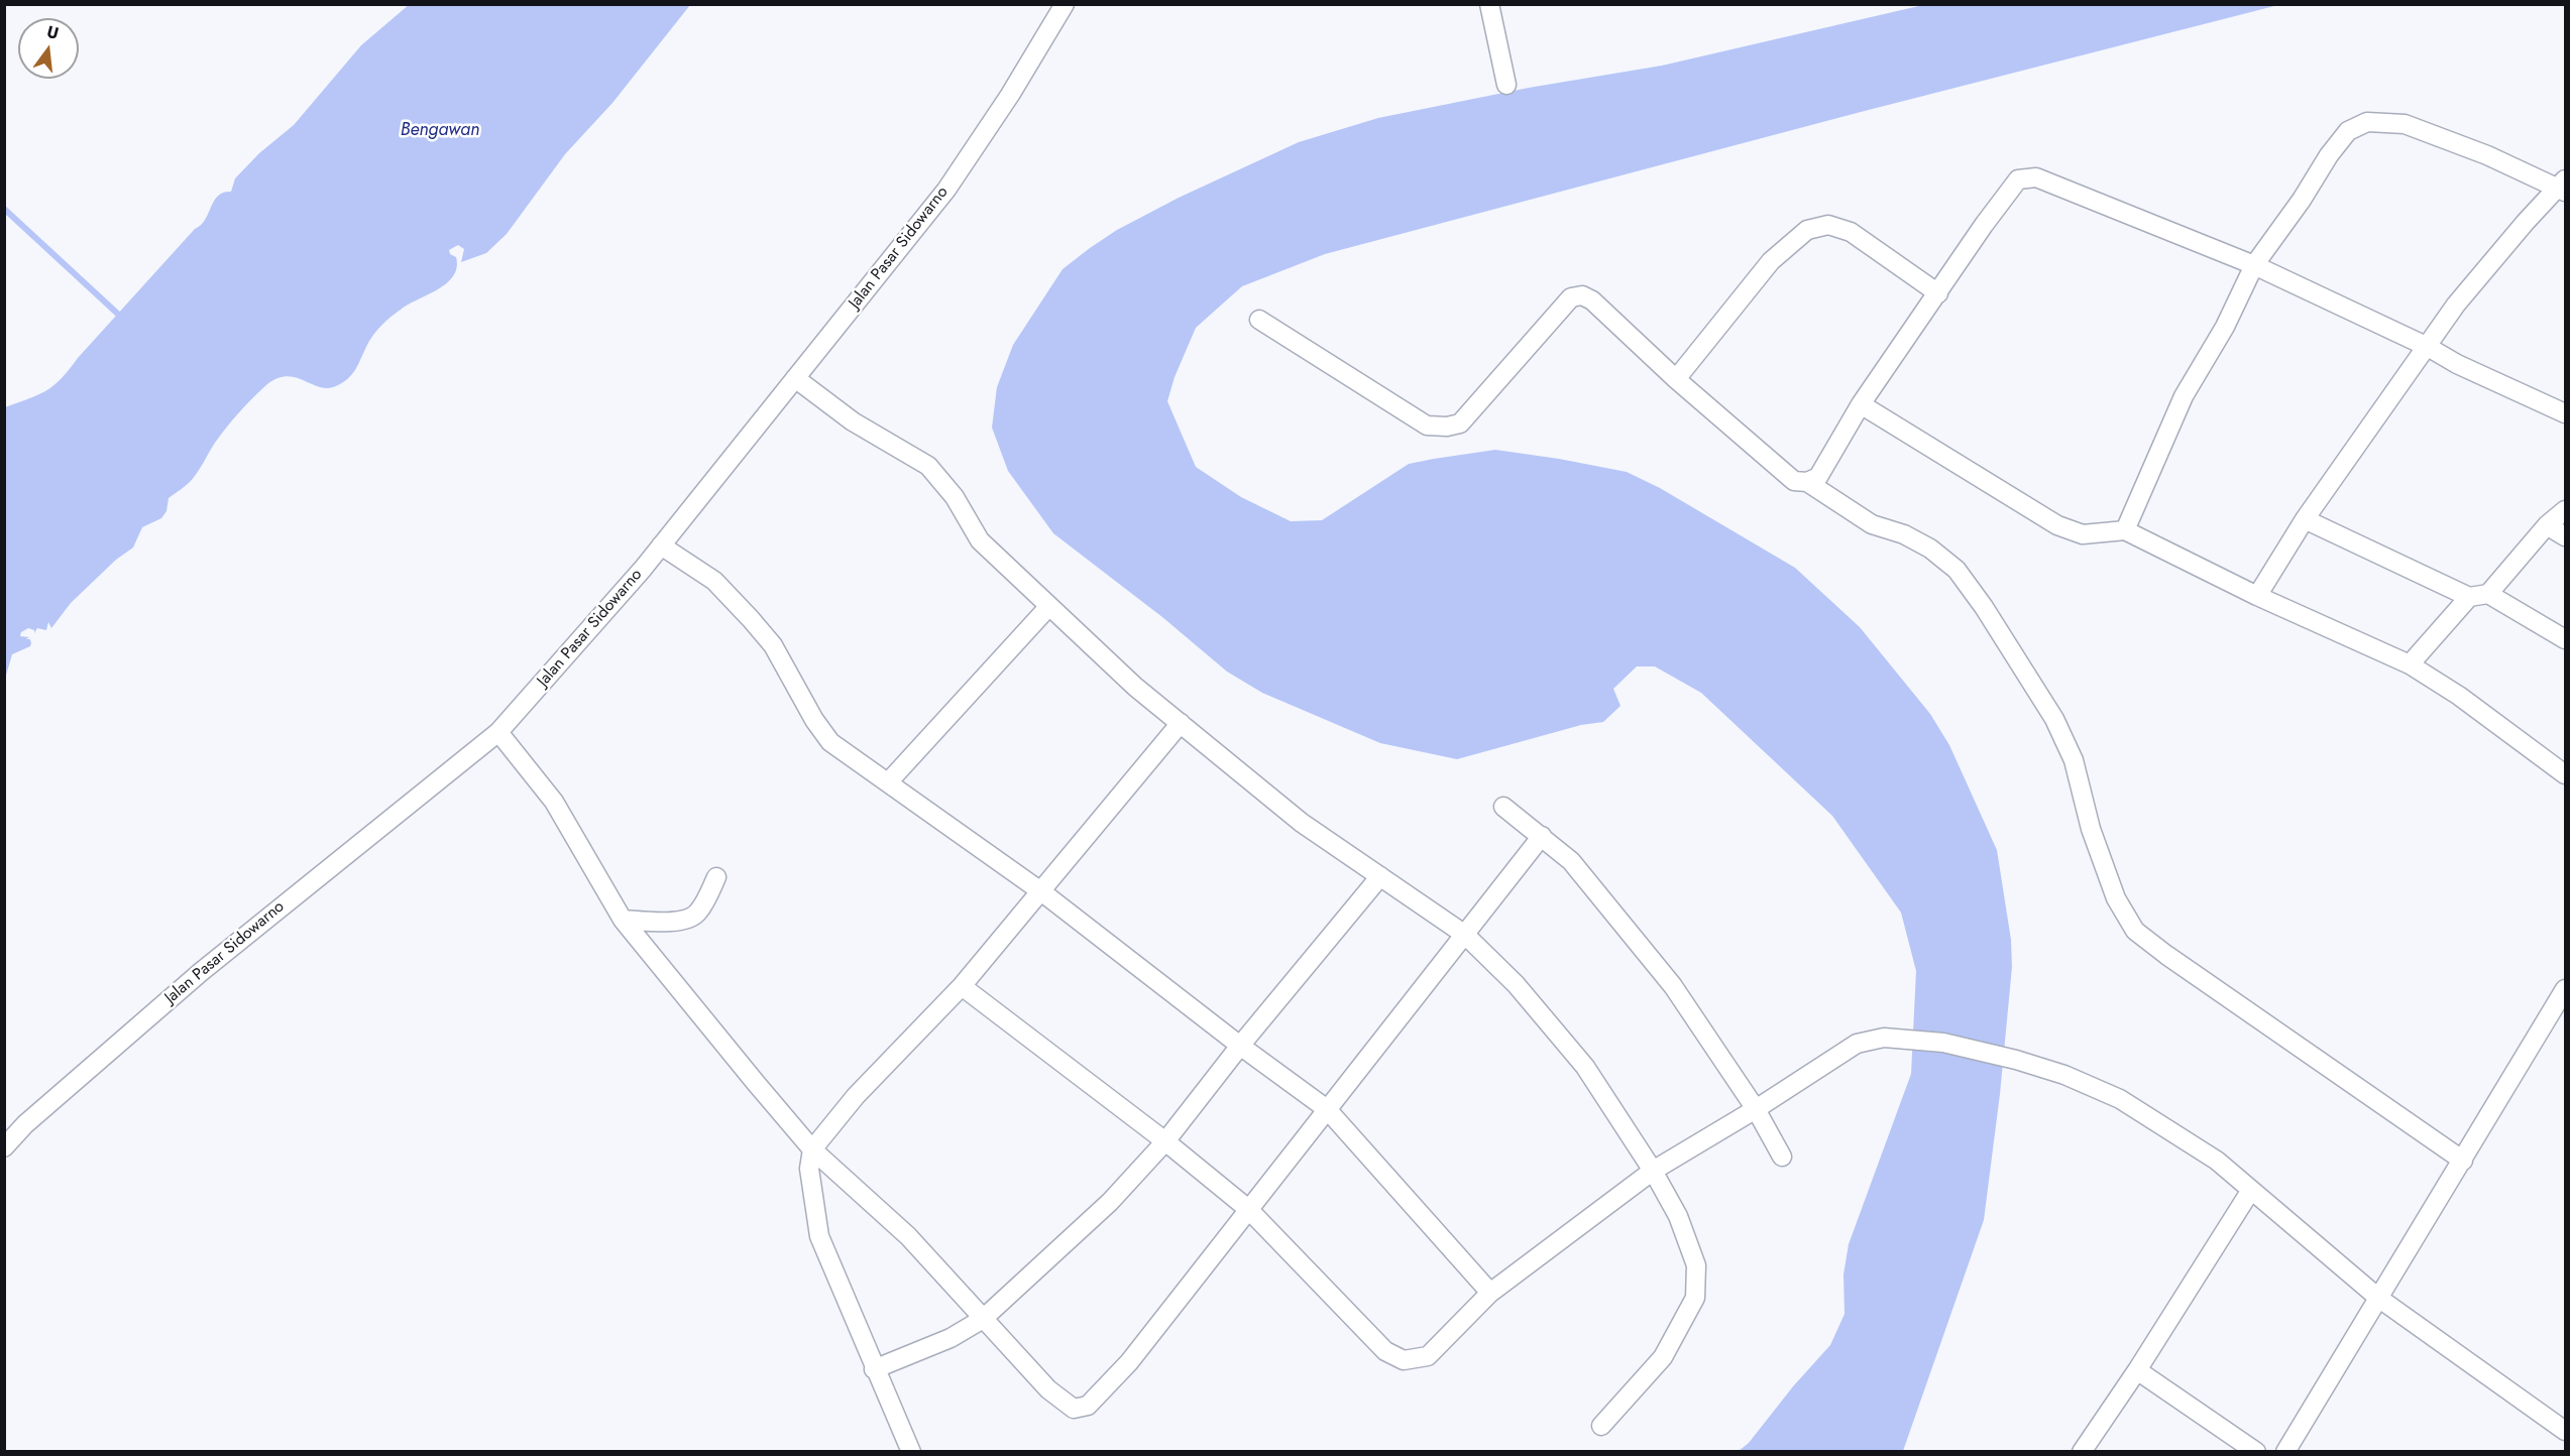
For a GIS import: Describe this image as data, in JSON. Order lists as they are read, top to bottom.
{
  "streets": {
    "street": ["Jalan Pasar Sidowarno"]
  },
  "water": ["Bengawan"],
  "north": "top"
}
